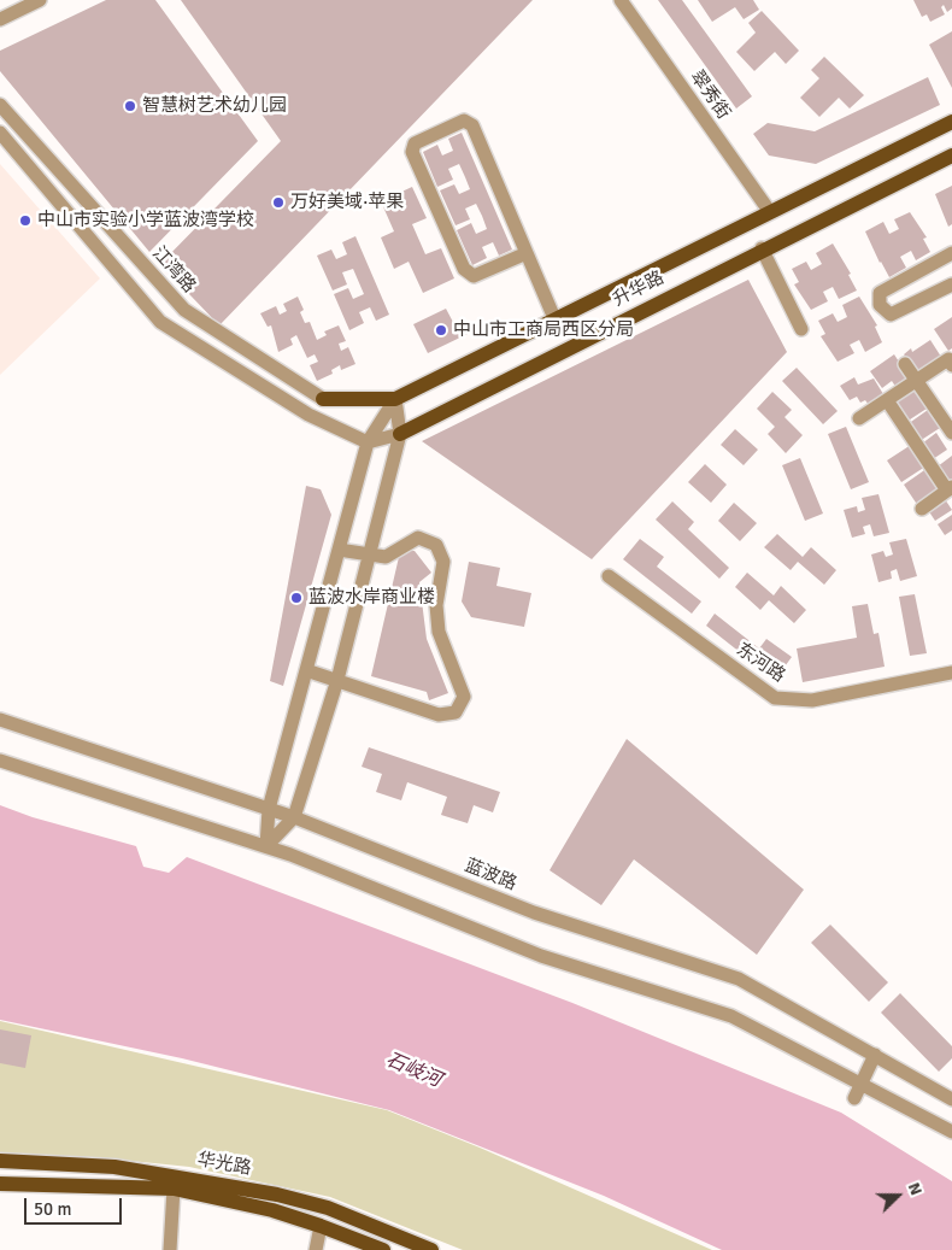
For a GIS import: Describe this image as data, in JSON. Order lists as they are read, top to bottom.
{
  "streets": {
    "main road": ["升华路", "华光路"],
    "street": [
      "翠秀街",
      "江湾路",
      "东河路",
      "蓝波路"
    ]
  },
  "crossings": [
    ["翠秀街", "升华路"],
    ["江湾路", "升华路"]
  ],
  "water": ["石岐河"],
  "places": [
    "智慧树艺术幼儿园",
    "万好美域·苹果",
    "中山市实验小学蓝波湾学校",
    "中山市工商局西区分局",
    "蓝波水岸商业楼"
  ],
  "scale_bar": "50 m",
  "north": "right"
}
